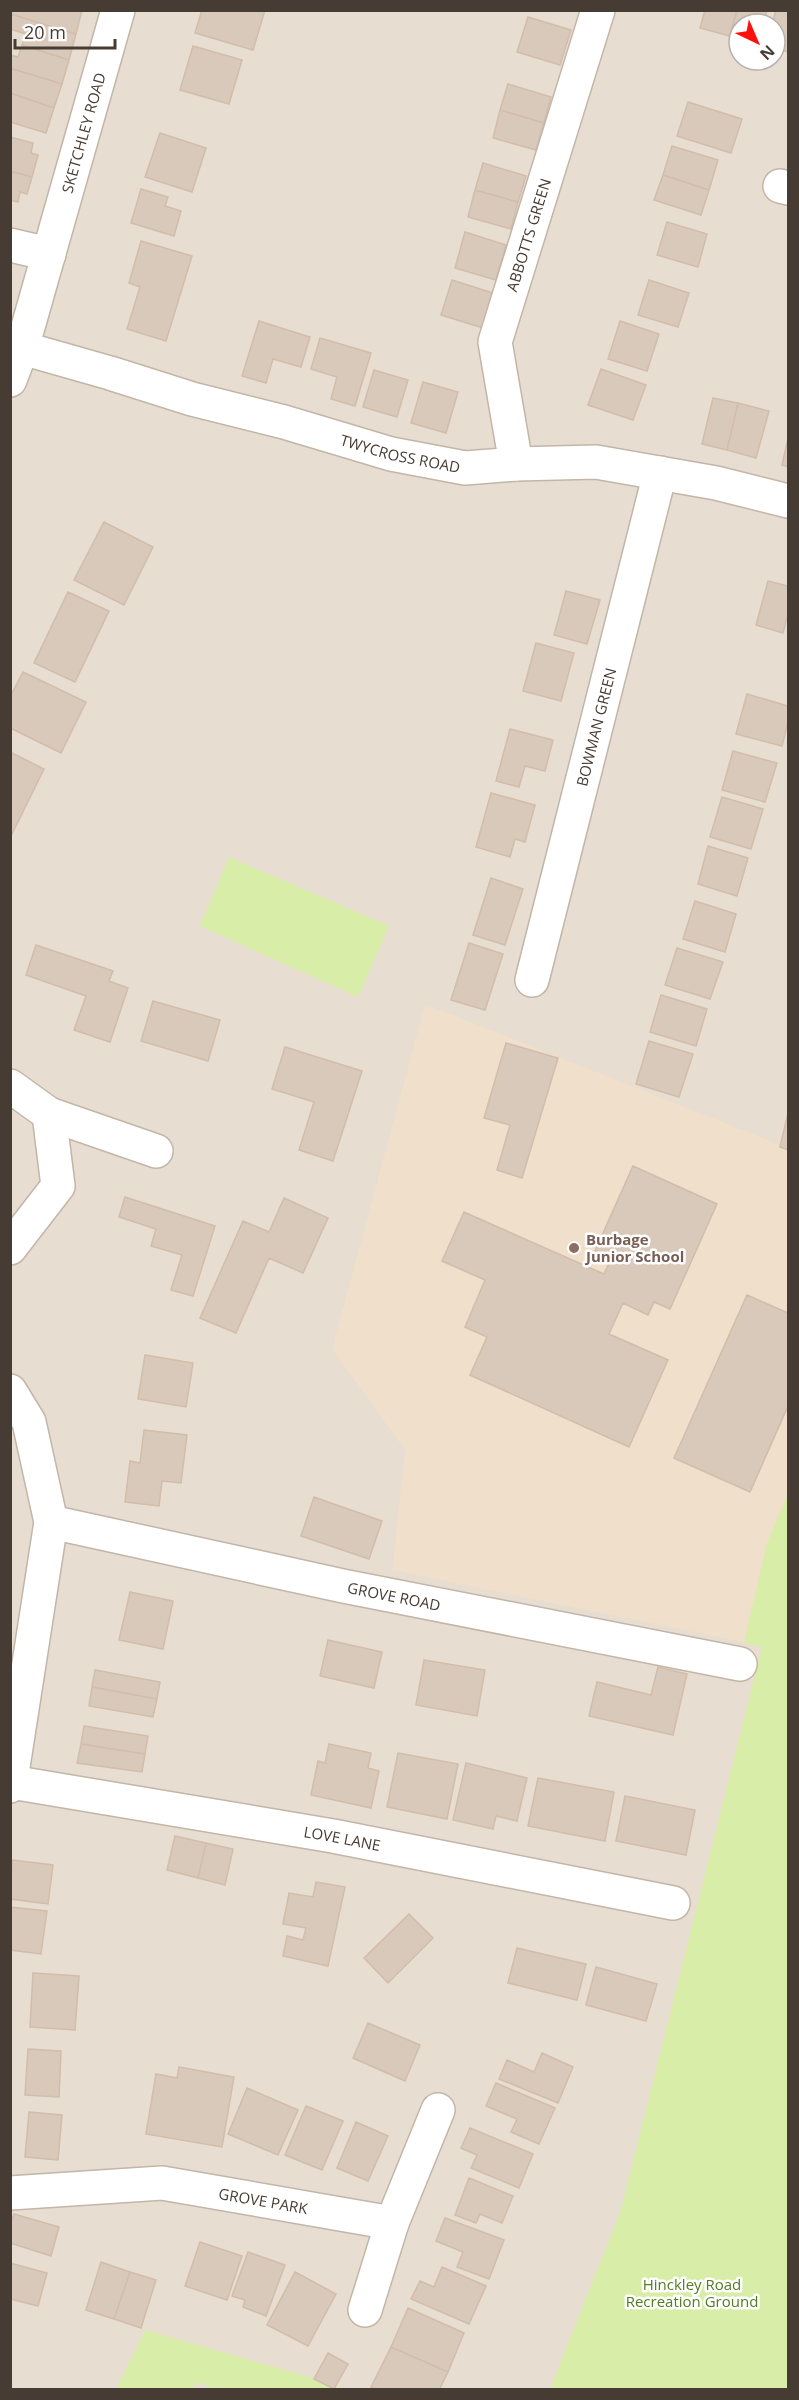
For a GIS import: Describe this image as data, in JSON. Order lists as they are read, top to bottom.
{
  "streets": {
    "street": [
      "SKETCHLEY ROAD",
      "ABBOTTS GREEN",
      "TWYCROSS ROAD",
      "BOWMAN GREEN",
      "GROVE ROAD",
      "LOVE LANE",
      "GROVE PARK"
    ]
  },
  "crossings": [
    ["ABBOTTS GREEN", "TWYCROSS ROAD"],
    ["TWYCROSS ROAD", "BOWMAN GREEN"]
  ],
  "parks": ["Hinckley Road Recreation Ground"],
  "places": ["Burbage Junior School"],
  "scale_bar": "20 m",
  "north": "bottom right"
}
